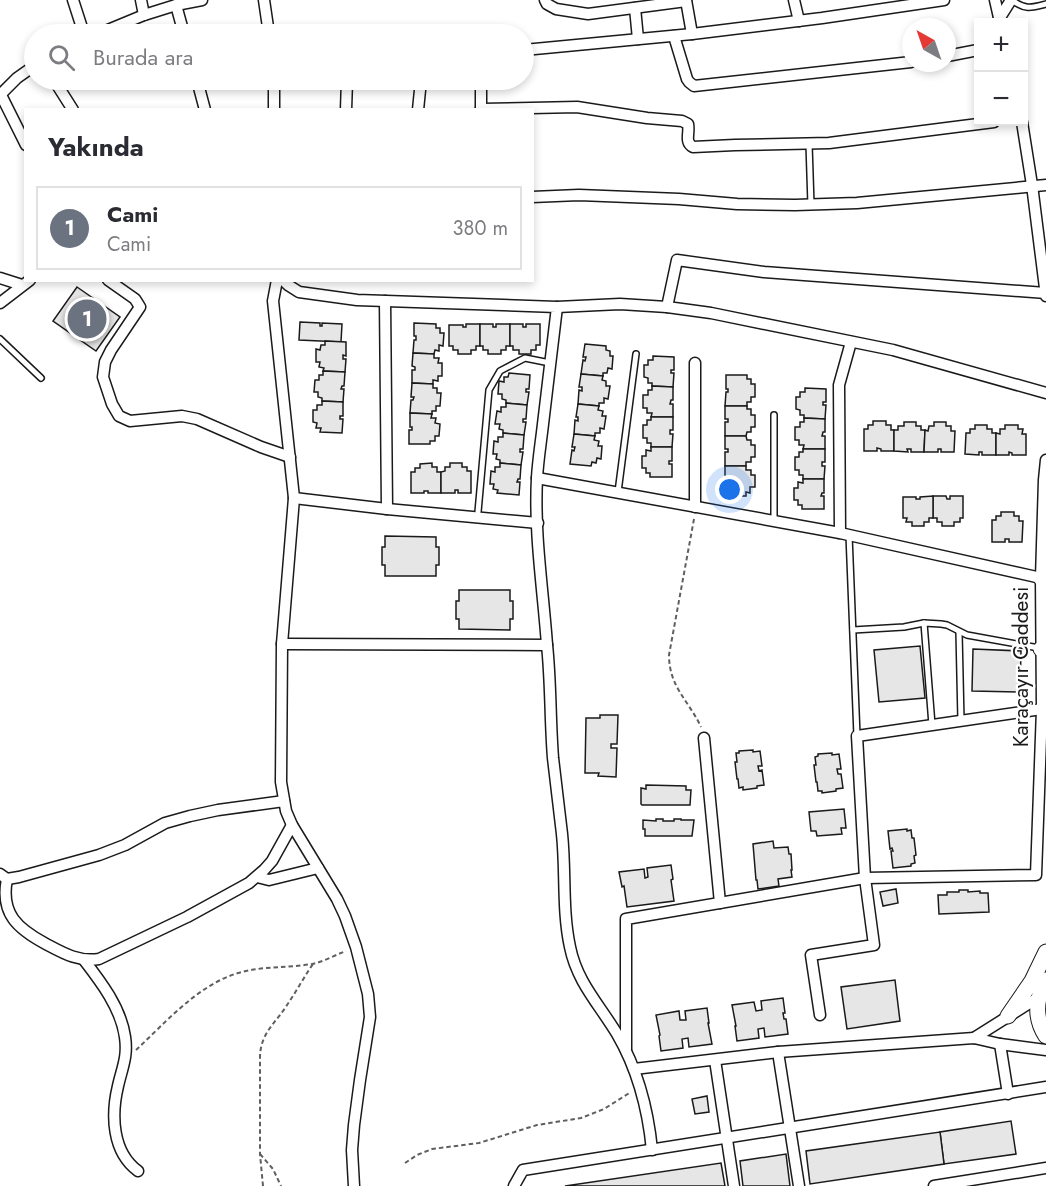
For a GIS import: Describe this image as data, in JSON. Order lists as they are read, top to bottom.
{
  "streets": {
    "street": ["Karaçayır Caddesi"]
  },
  "north": "top left",
  "page": {
    "map_buttons": ["+", "−"],
    "search": "Burada ara",
    "heading": "Yakında",
    "list": [
      {
        "mark": "1",
        "name": "Cami",
        "note": "Cami",
        "value": "380 m"
      }
    ],
    "pins": "1"
  }
}
